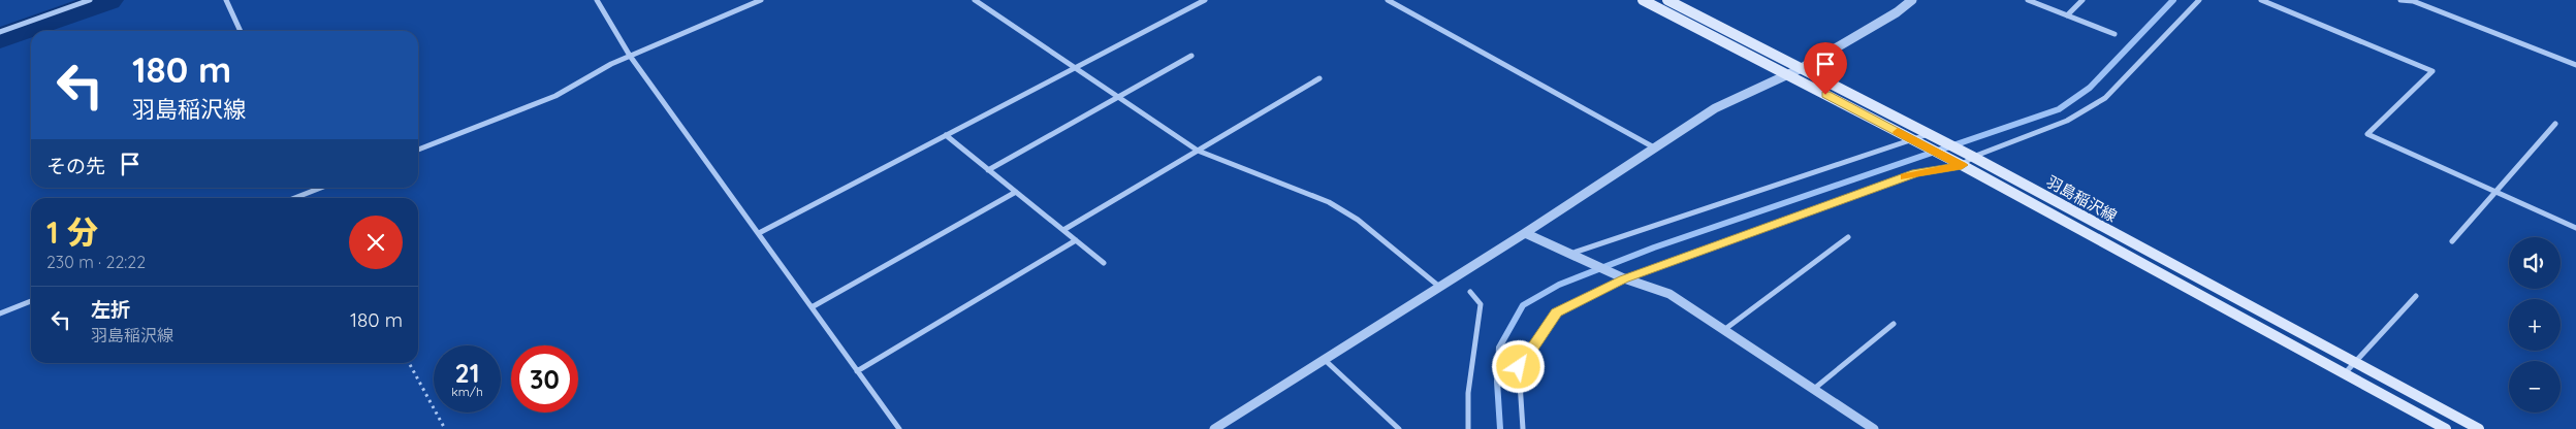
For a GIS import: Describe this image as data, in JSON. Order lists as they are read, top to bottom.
{
  "streets": {
    "main road": ["羽島稲沢線"]
  },
  "page": {
    "turn": ["180 m", "羽島稲沢線"],
    "then": "その先",
    "heading": ["1 分", "230 m · 22:22"],
    "map_buttons": ["+", "−"],
    "list": [
      {
        "name": "左折",
        "note": "羽島稲沢線",
        "value": "180 m"
      }
    ],
    "speed": "21 km/h",
    "limit": "30"
  }
}
